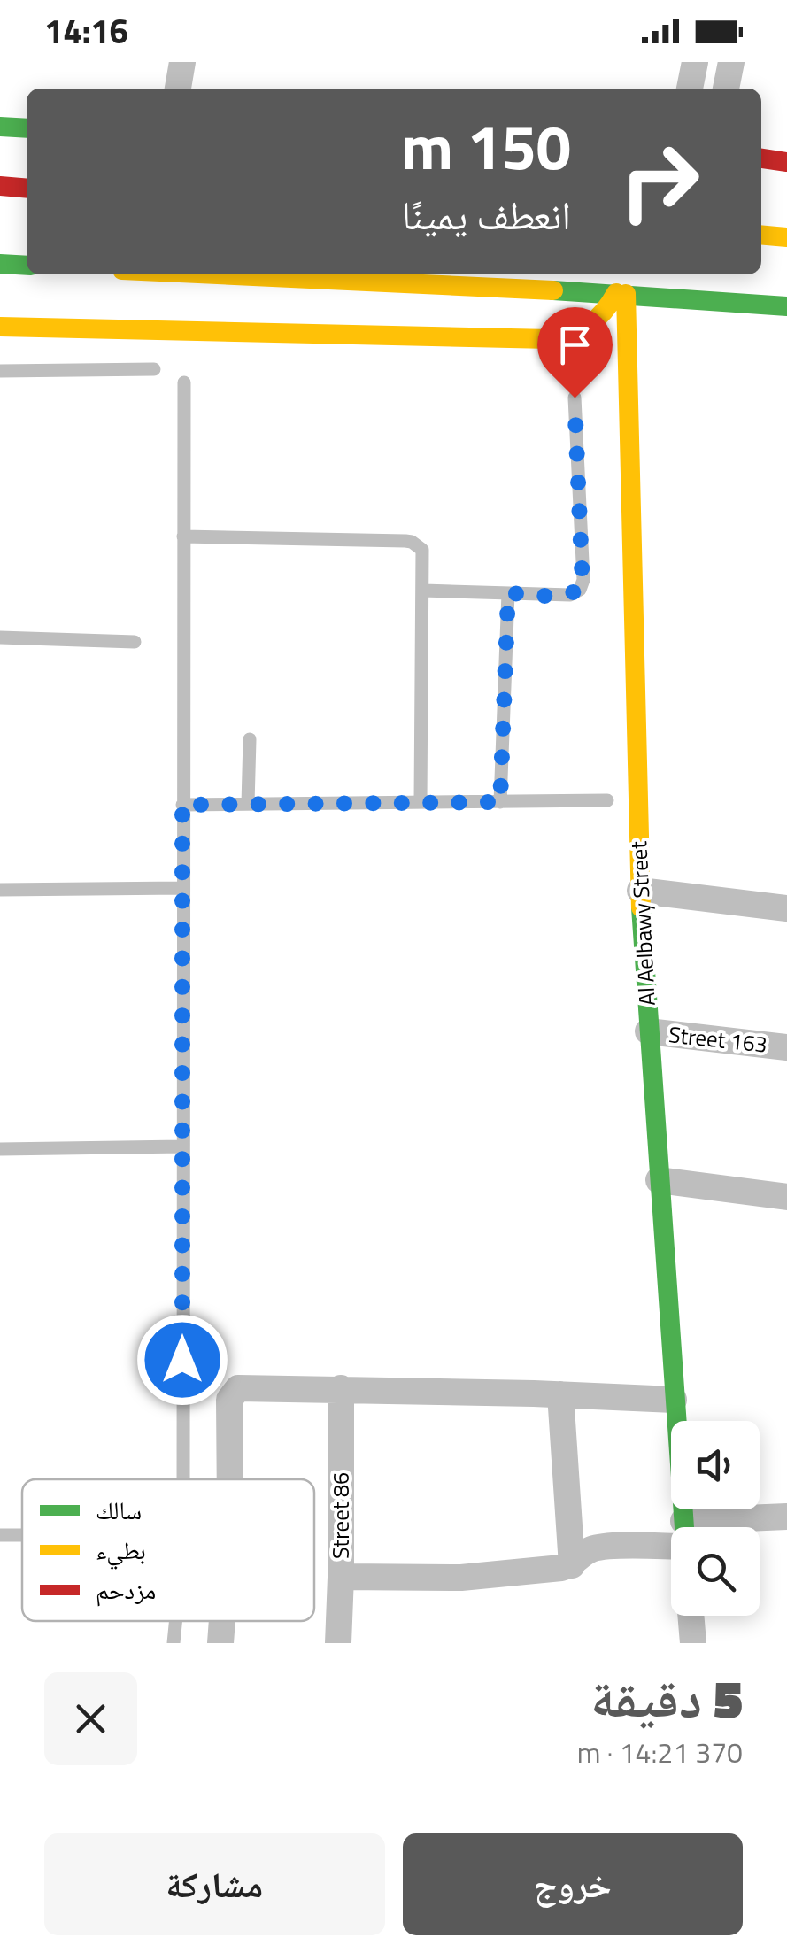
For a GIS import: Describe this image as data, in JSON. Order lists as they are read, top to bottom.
{
  "streets": {
    "main road": ["Al Aelbawy Street"],
    "street": ["Street 163", "Street 86"]
  },
  "crossings": [
    ["Al Aelbawy Street", "Street 163"]
  ],
  "legend": ["سالك", "بطيء", "مزدحم"],
  "page": {
    "status": "14:16",
    "turn": ["150 m", "انعطف يمينًا"],
    "heading": ["5 دقيقة", "370 m · 14:21"],
    "buttons": ["خروج", "مشاركة"]
  }
}
